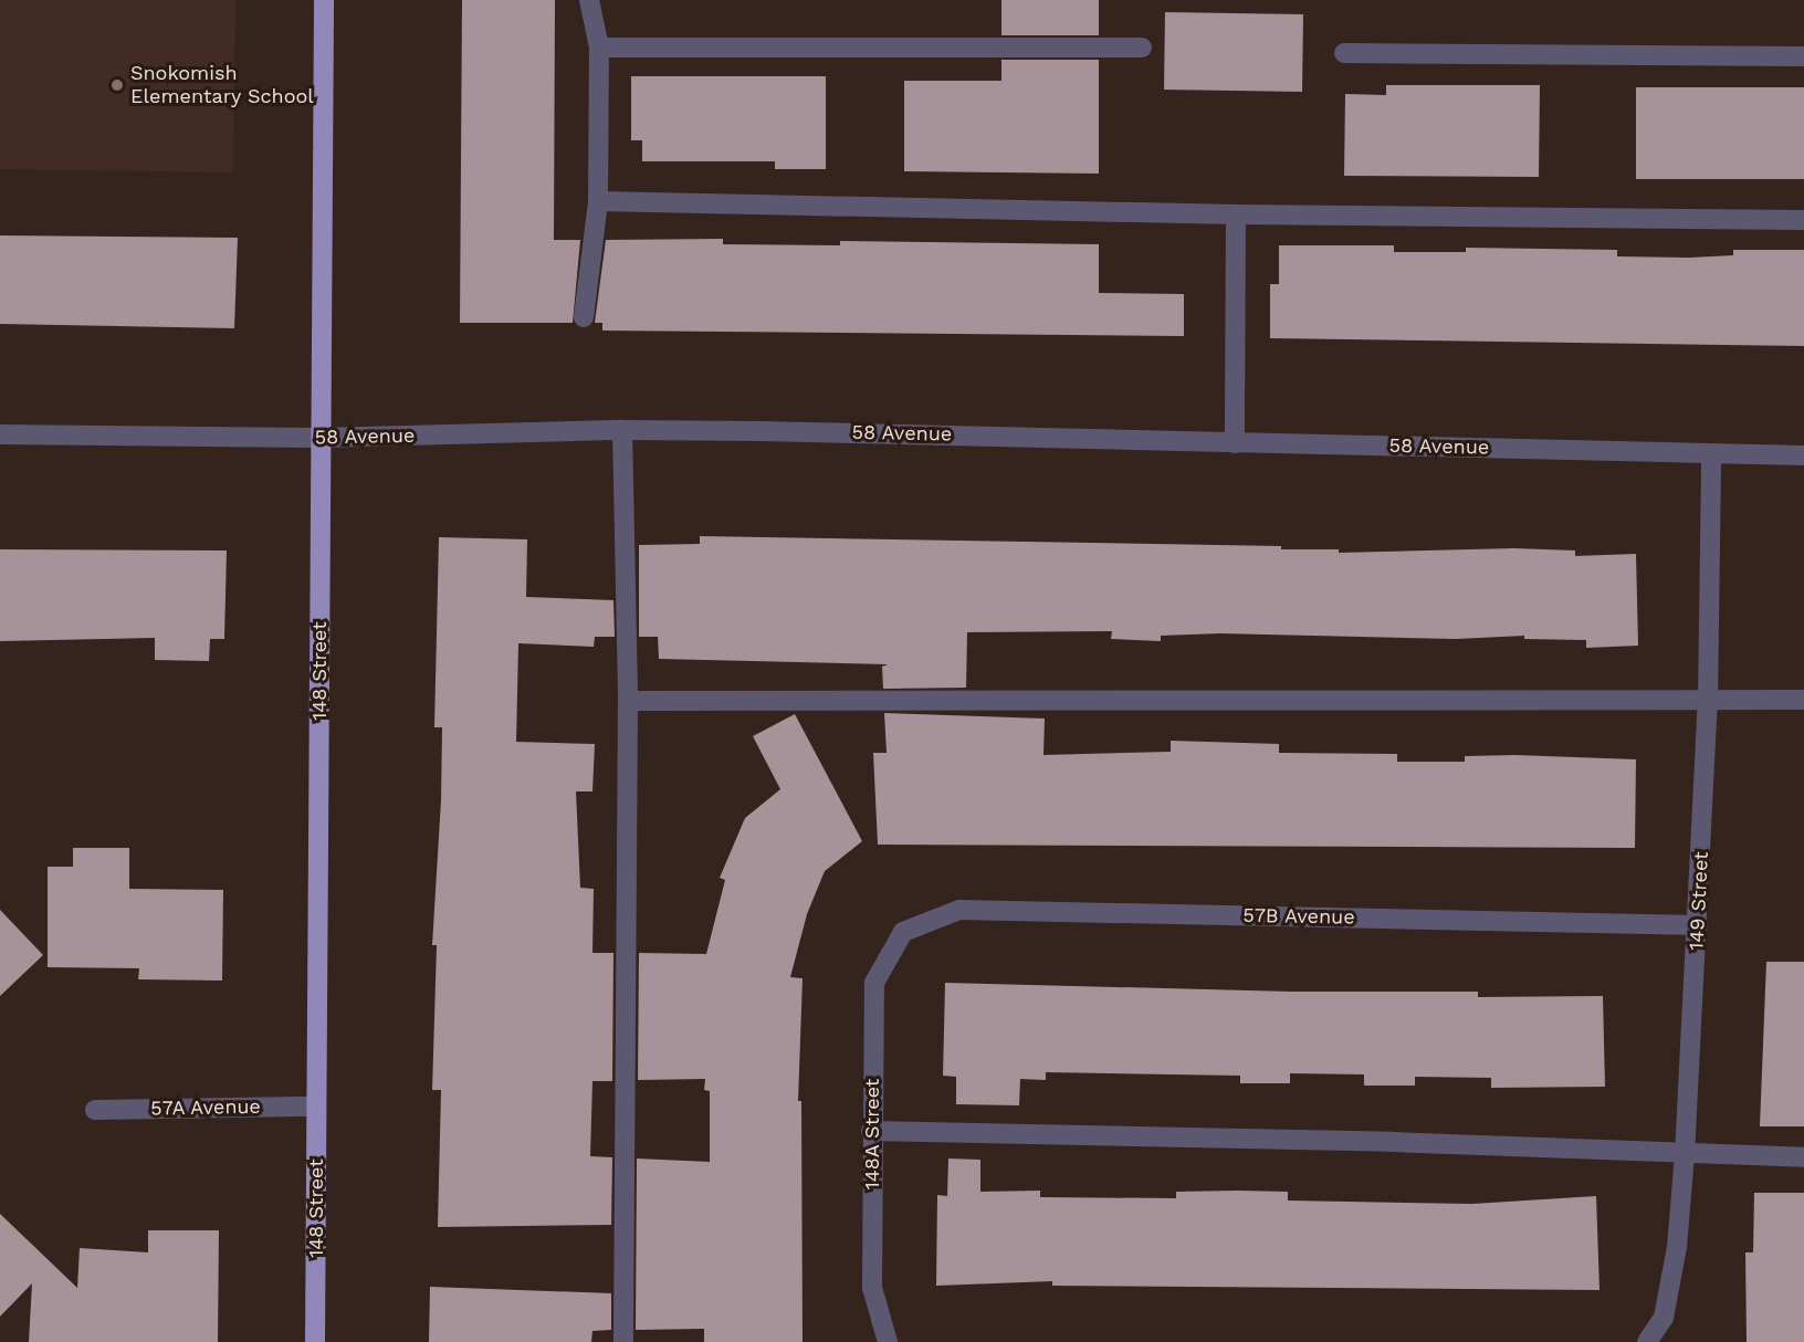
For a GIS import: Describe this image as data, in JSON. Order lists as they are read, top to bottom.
{
  "streets": {
    "main road": ["148 Street"],
    "street": [
      "58 Avenue",
      "149 Street",
      "57B Avenue",
      "57A Avenue",
      "148A Street"
    ]
  },
  "crossings": [
    ["58 Avenue", "148 Street"],
    ["58 Avenue", "149 Street"],
    ["148 Street", "57A Avenue"],
    ["149 Street", "57B Avenue"],
    ["57B Avenue", "148A Street"]
  ],
  "places": ["Snokomish Elementary School"]
}
